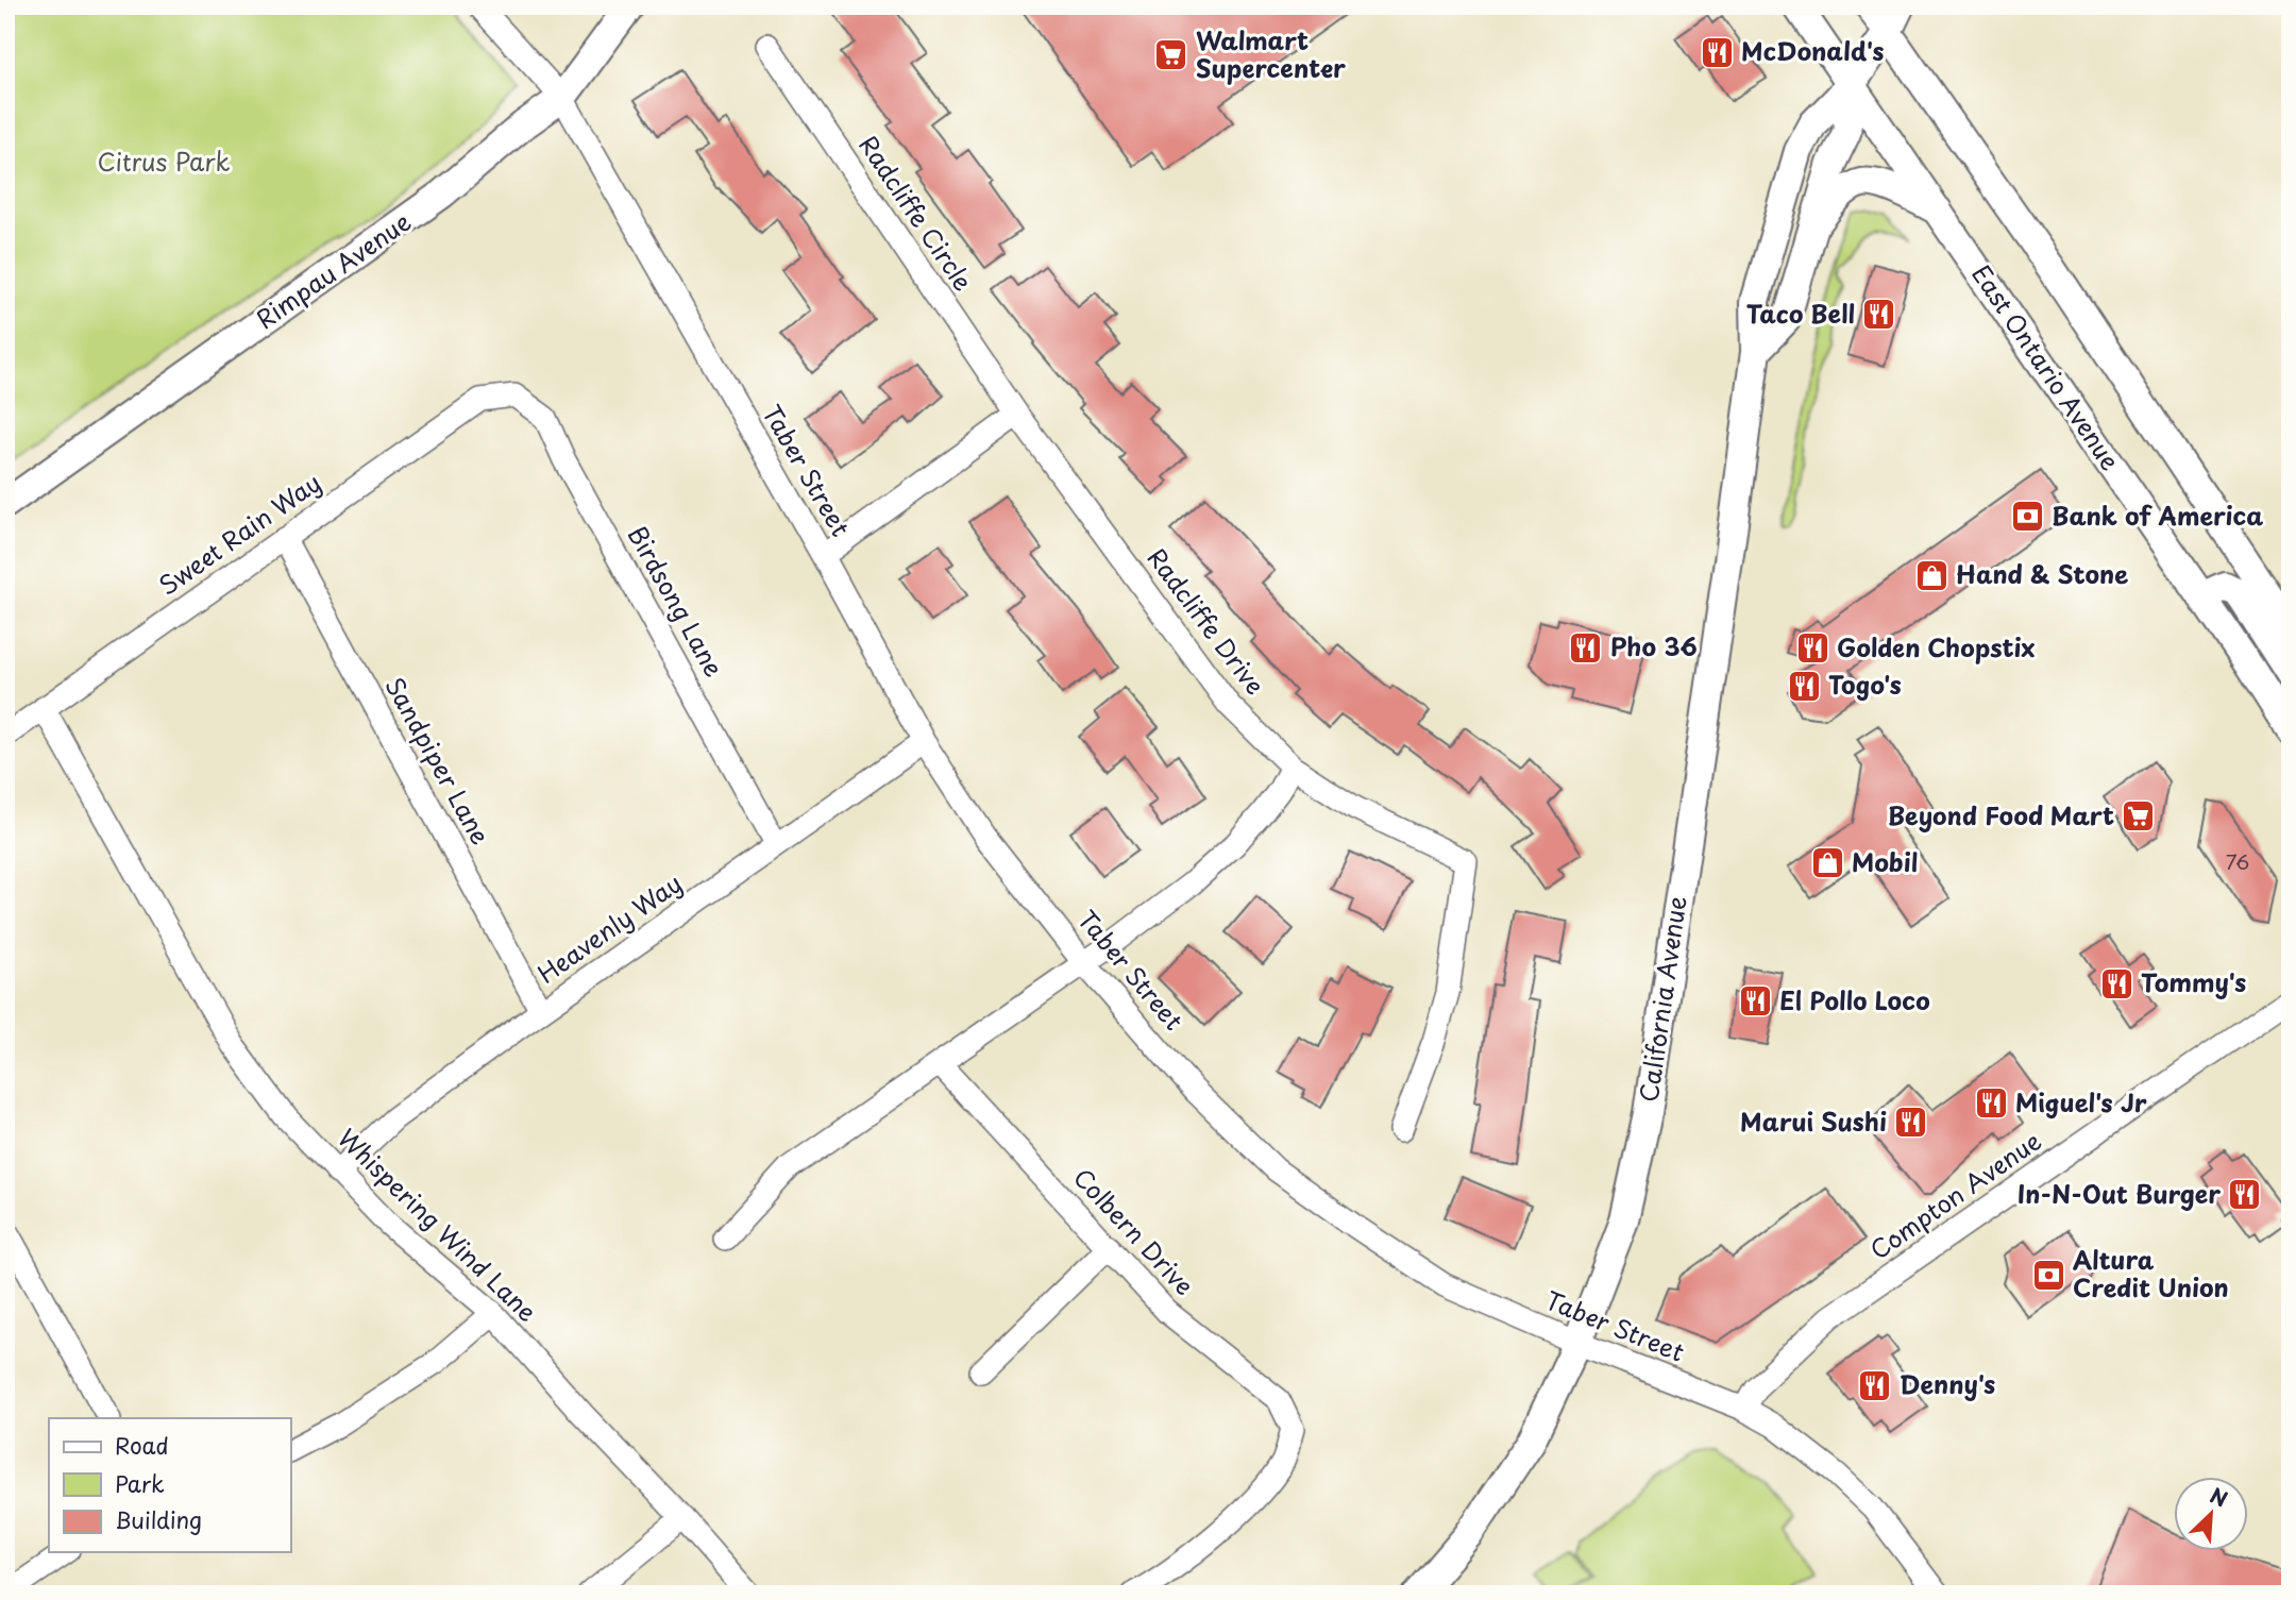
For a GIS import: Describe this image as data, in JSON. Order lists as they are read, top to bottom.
{
  "streets": {
    "main road": ["Rimpau Avenue", "East Ontario Avenue", "California Avenue"],
    "street": [
      "Radcliffe Circle",
      "Taber Street",
      "Sweet Rain Way",
      "Birdsong Lane",
      "Radcliffe Drive",
      "Sandpiper Lane",
      "Heavenly Way",
      "Compton Avenue",
      "Whispering Wind Lane",
      "Colbern Drive"
    ]
  },
  "crossings": [
    ["Radcliffe Circle", "Radcliffe Drive"],
    ["Rimpau Avenue", "Taber Street"],
    ["East Ontario Avenue", "California Avenue"],
    ["Taber Street", "Heavenly Way"],
    ["Taber Street", "California Avenue"],
    ["Taber Street", "Compton Avenue"],
    ["Sweet Rain Way", "Birdsong Lane"],
    ["Sweet Rain Way", "Sandpiper Lane"],
    ["Sweet Rain Way", "Whispering Wind Lane"],
    ["Birdsong Lane", "Heavenly Way"],
    ["Sandpiper Lane", "Heavenly Way"],
    ["Heavenly Way", "Whispering Wind Lane"]
  ],
  "parks": ["Citrus Park"],
  "places": {
    "restaurant": [
      "McDonald's",
      "Taco Bell",
      "Pho 36",
      "Golden Chopstix",
      "Togo's",
      "Tommy's",
      "El Pollo Loco",
      "Miguel's Jr",
      "Marui Sushi",
      "In-N-Out Burger",
      "Denny's"
    ],
    "supermarket": ["Walmart Supercenter", "Beyond Food Mart"],
    "bank": ["Bank of America", "Altura Credit Union"],
    "shop": ["Hand & Stone", "Mobil"]
  },
  "house_numbers": ["76"],
  "legend": ["Road", "Park", "Building"],
  "north": "top right"
}
